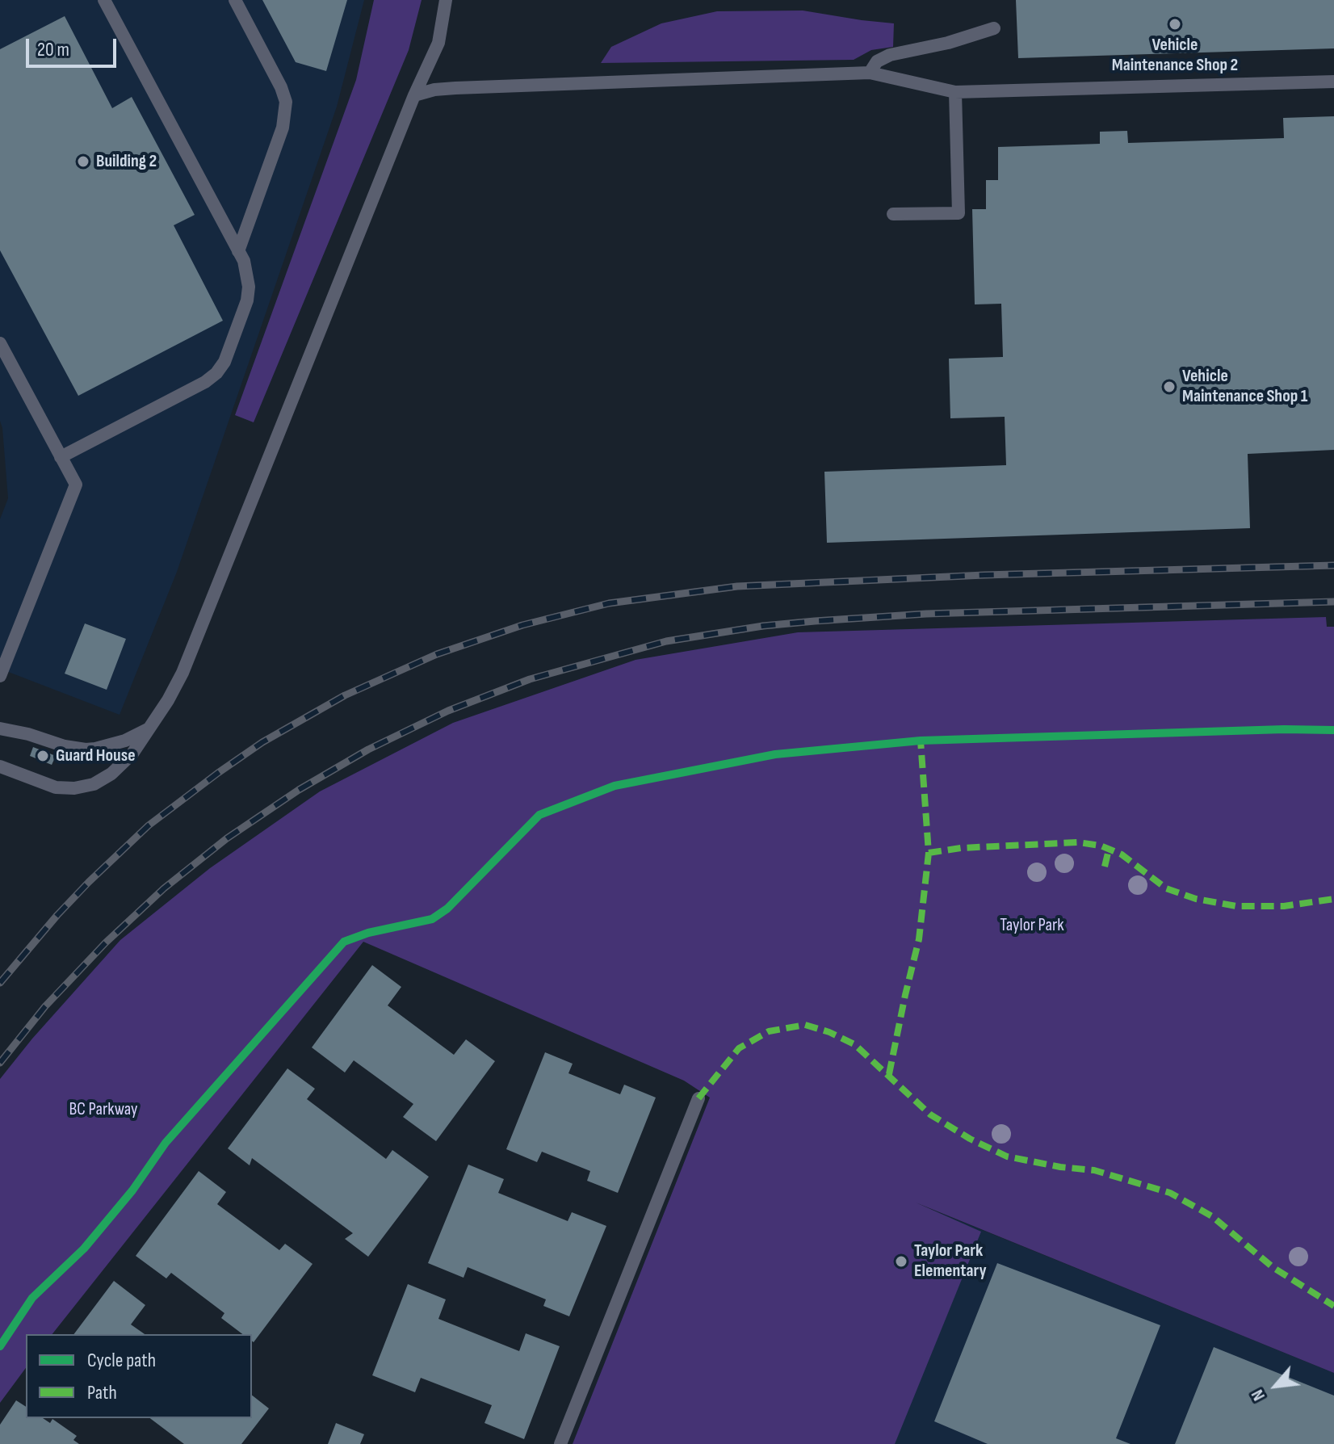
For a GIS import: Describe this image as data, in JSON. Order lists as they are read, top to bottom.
{
  "parks": ["Taylor Park", "BC Parkway"],
  "places": [
    "Vehicle Maintenance Shop 2",
    "Building 2",
    "Vehicle Maintenance Shop 1",
    "Guard House",
    "Taylor Park Elementary"
  ],
  "legend": ["Cycle path", "Path"],
  "scale_bar": "20 m",
  "north": "bottom left"
}
